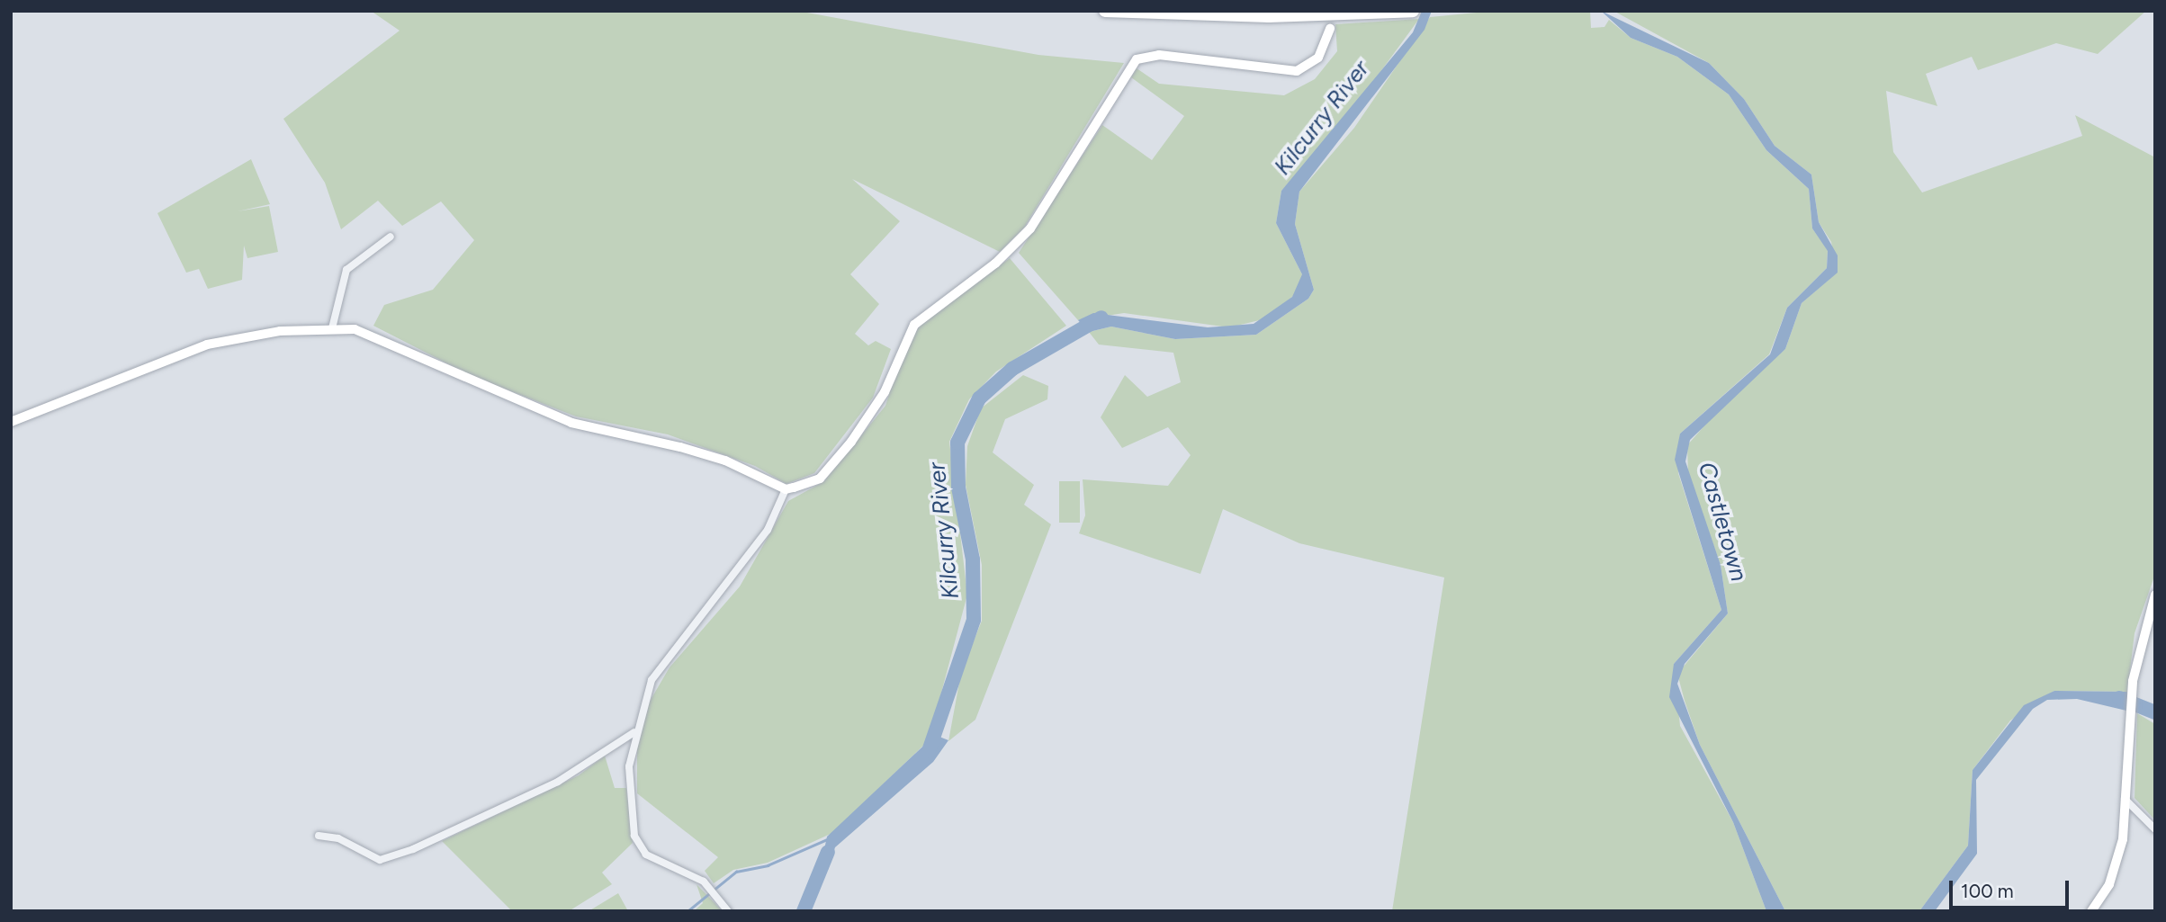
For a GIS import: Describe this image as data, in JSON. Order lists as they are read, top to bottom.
{
  "water": ["Kilcurry River", "Castletown"],
  "scale_bar": "100 m"
}
